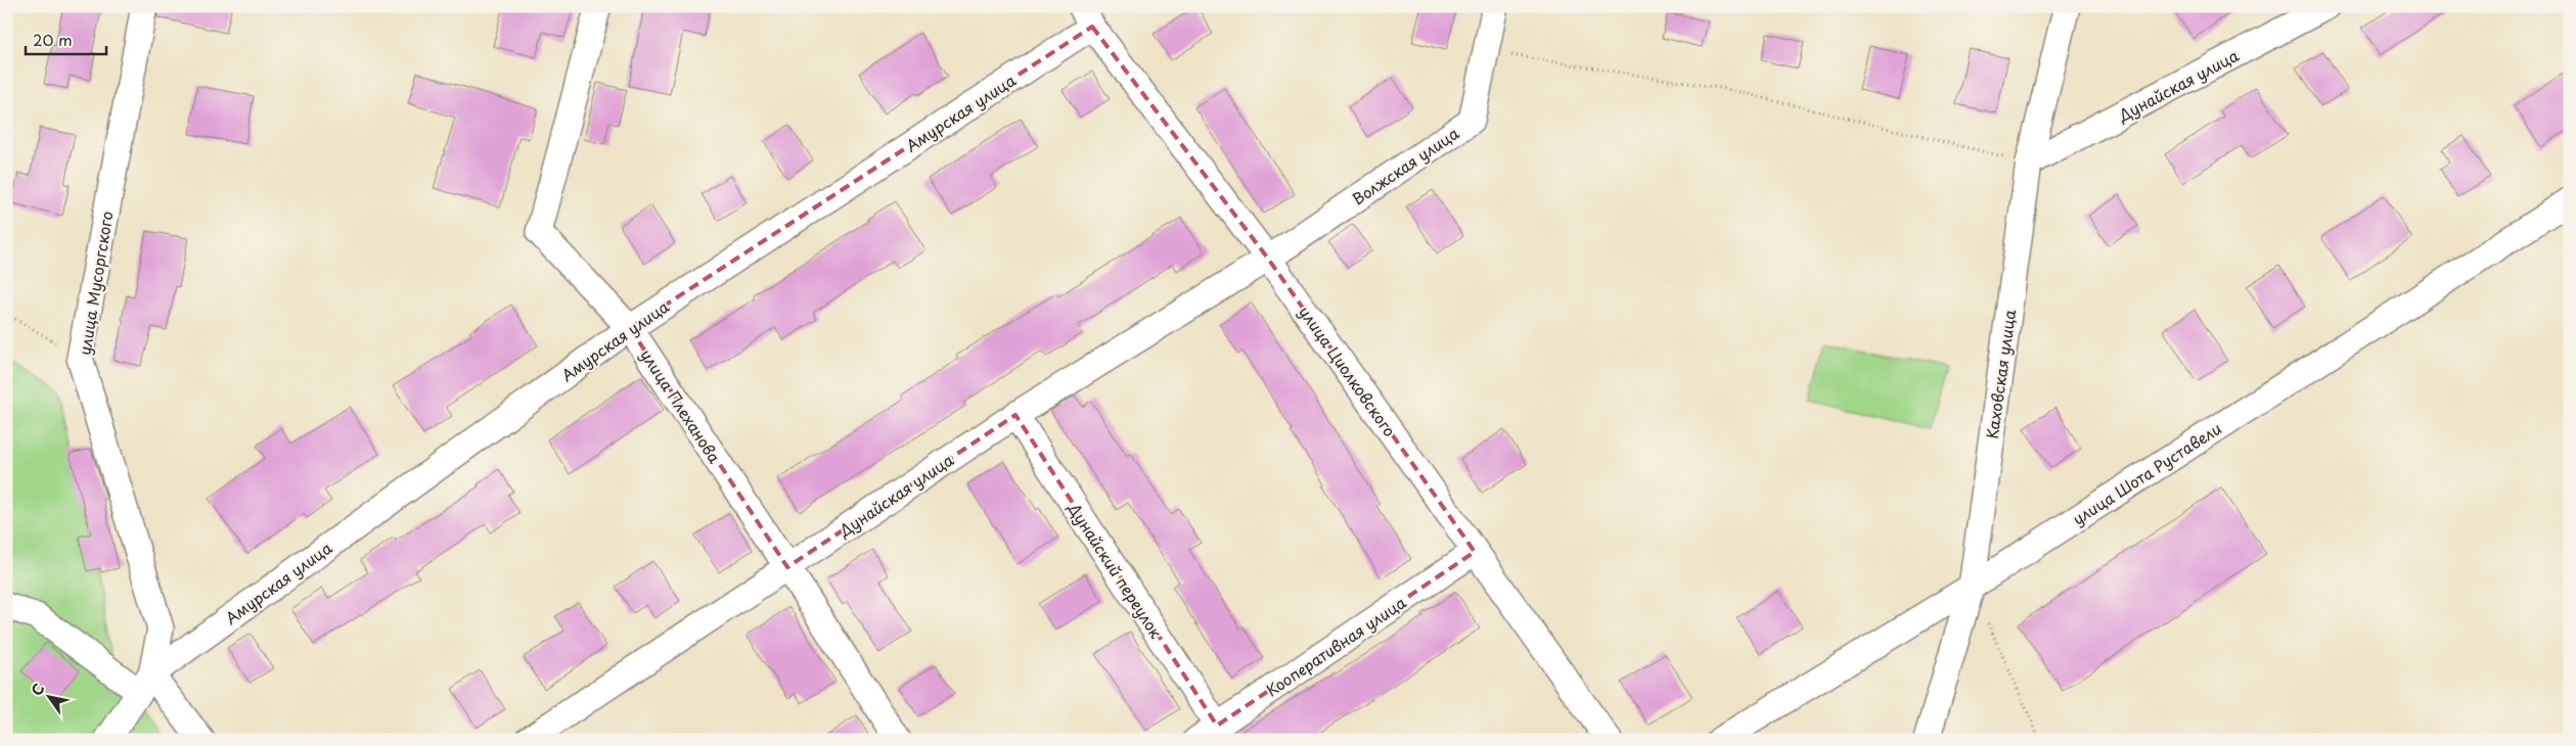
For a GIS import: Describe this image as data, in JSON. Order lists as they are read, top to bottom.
{
  "streets": {
    "street": [
      "Дунайская улица",
      "Амурская улица",
      "Волжская улица",
      "улица Мусоргского",
      "улица Циолковского",
      "Каховская улица",
      "улица Плеханова",
      "улица Шота Руставели",
      "Дунайский переулок",
      "Кооперативная улица"
    ]
  },
  "crossings": [
    ["Дунайская улица", "Волжская улица"],
    ["Дунайская улица", "улица Циолковского"],
    ["Дунайская улица", "Каховская улица"],
    ["Дунайская улица", "улица Плеханова"],
    ["Дунайская улица", "Дунайский переулок"],
    ["Амурская улица", "улица Мусоргского"],
    ["Амурская улица", "улица Циолковского"],
    ["Амурская улица", "улица Плеханова"],
    ["Волжская улица", "улица Циолковского"],
    ["улица Циолковского", "Кооперативная улица"],
    ["Каховская улица", "улица Шота Руставели"],
    ["Дунайский переулок", "Кооперативная улица"]
  ],
  "scale_bar": "20 m",
  "north": "top left"
}
